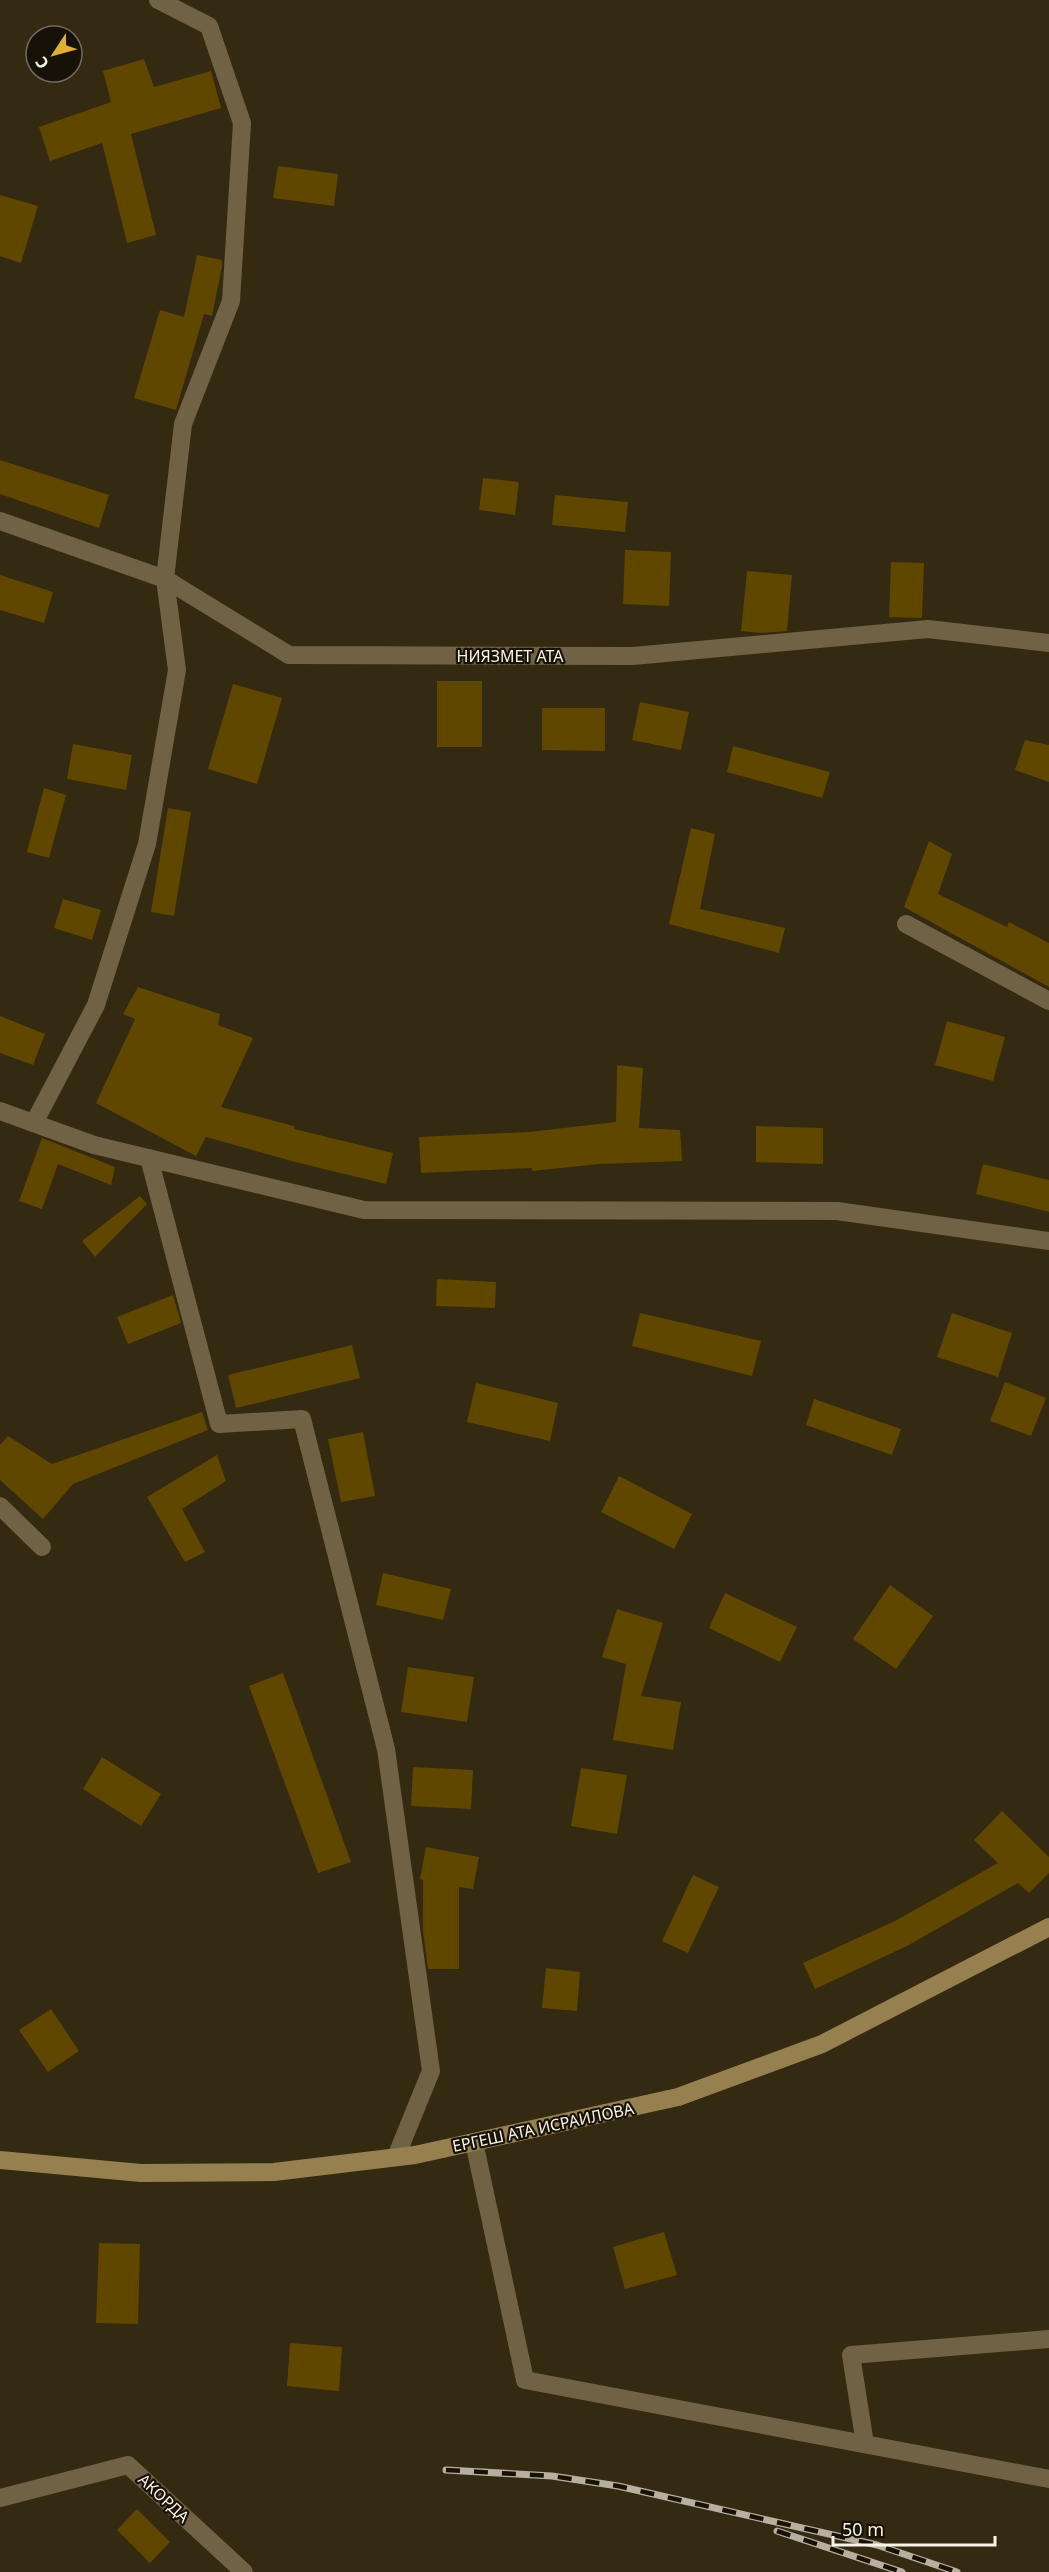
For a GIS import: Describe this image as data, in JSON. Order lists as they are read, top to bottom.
{
  "streets": {
    "main road": ["ЕРГЕШ АТА ИСРАИЛОВА"],
    "street": ["НИЯЗМЕТ АТА", "АКОРДА"]
  },
  "scale_bar": "50 m",
  "north": "bottom left"
}
